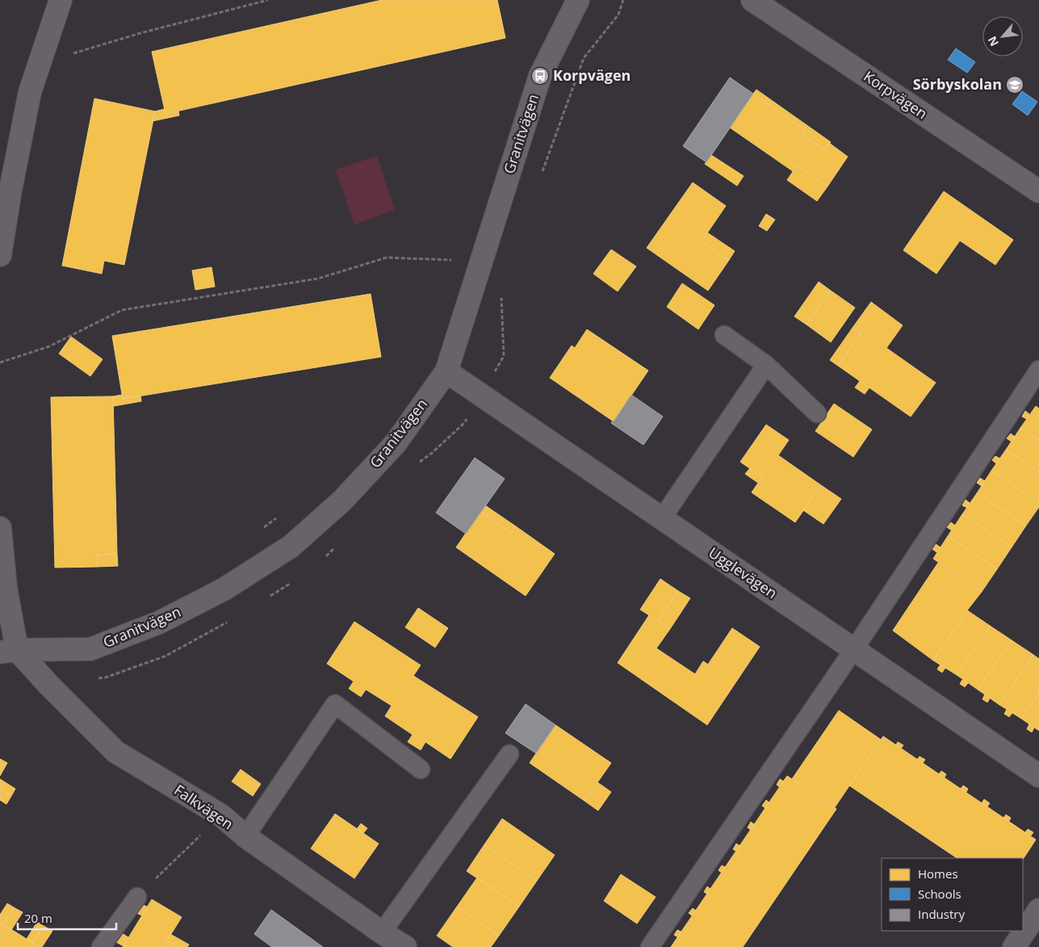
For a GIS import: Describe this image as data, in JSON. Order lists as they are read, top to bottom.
{
  "streets": {
    "street": [
      "Korpvägen",
      "Granitvägen",
      "Ugglevägen",
      "Falkvägen"
    ]
  },
  "crossings": [
    ["Granitvägen", "Ugglevägen"],
    ["Granitvägen", "Falkvägen"]
  ],
  "places": {
    "bus stop": ["Korpvägen"],
    "school or university": ["Sörbyskolan"]
  },
  "legend": ["Homes", "Schools", "Industry"],
  "scale_bar": "20 m",
  "north": "bottom left"
}
